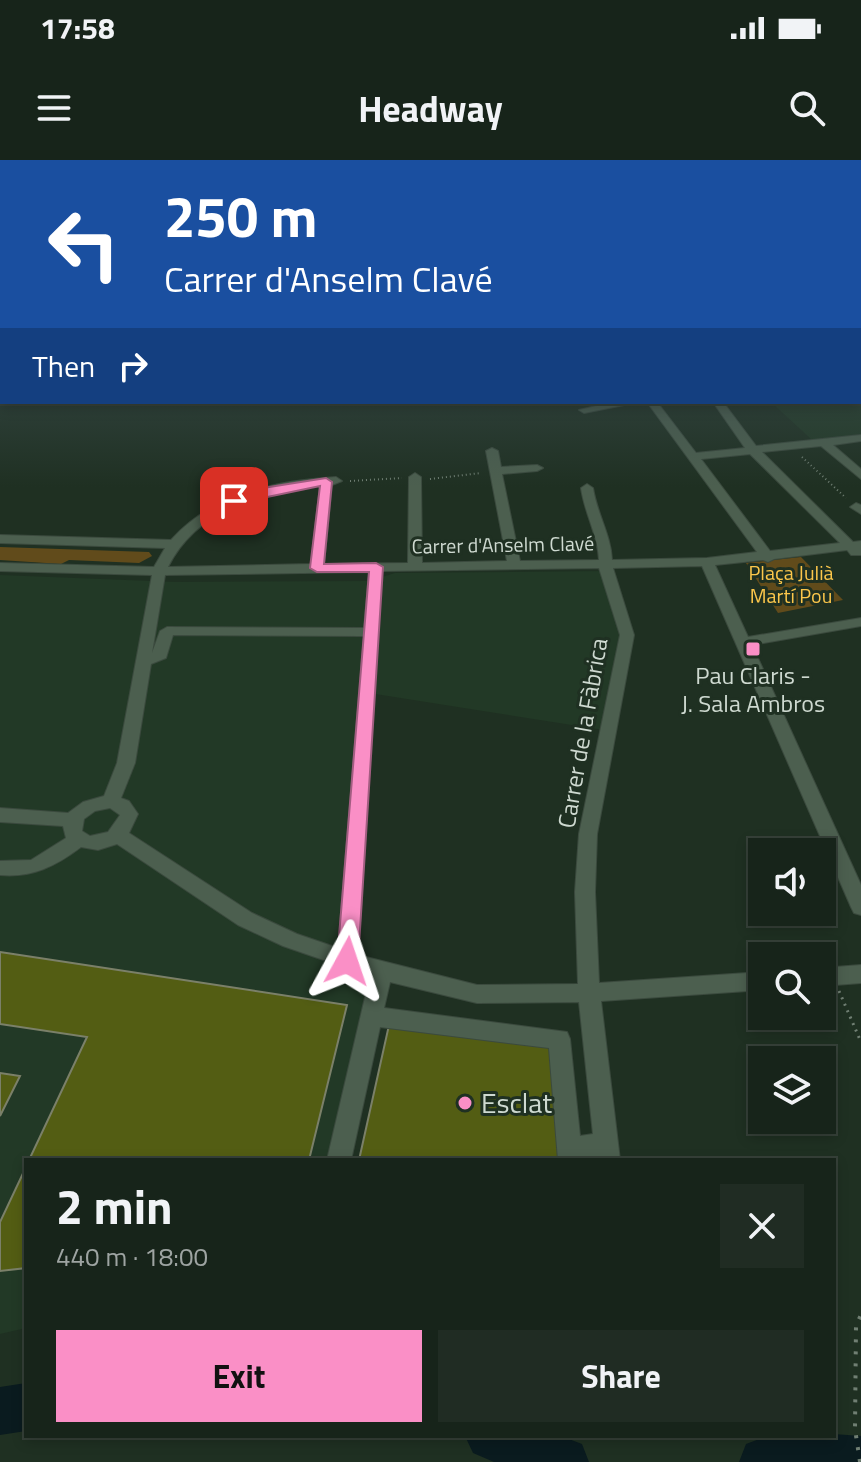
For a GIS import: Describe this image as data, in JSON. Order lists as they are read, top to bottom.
{
  "streets": {
    "street": ["Carrer d'Anselm Clavé", "Carrer de la Fàbrica"]
  },
  "crossings": [
    ["Carrer d'Anselm Clavé", "Carrer de la Fàbrica"]
  ],
  "parks": ["Plaça Julià Martí Pou"],
  "places": {
    "transit": ["Pau Claris - J. Sala Ambros"],
    "other": ["Esclat"]
  },
  "page": {
    "status": "17:58",
    "header": "Headway",
    "turn": ["250 m", "Carrer d'Anselm Clavé"],
    "then": "Then",
    "heading": ["2 min", "440 m · 18:00"],
    "buttons": ["Exit", "Share"]
  }
}
